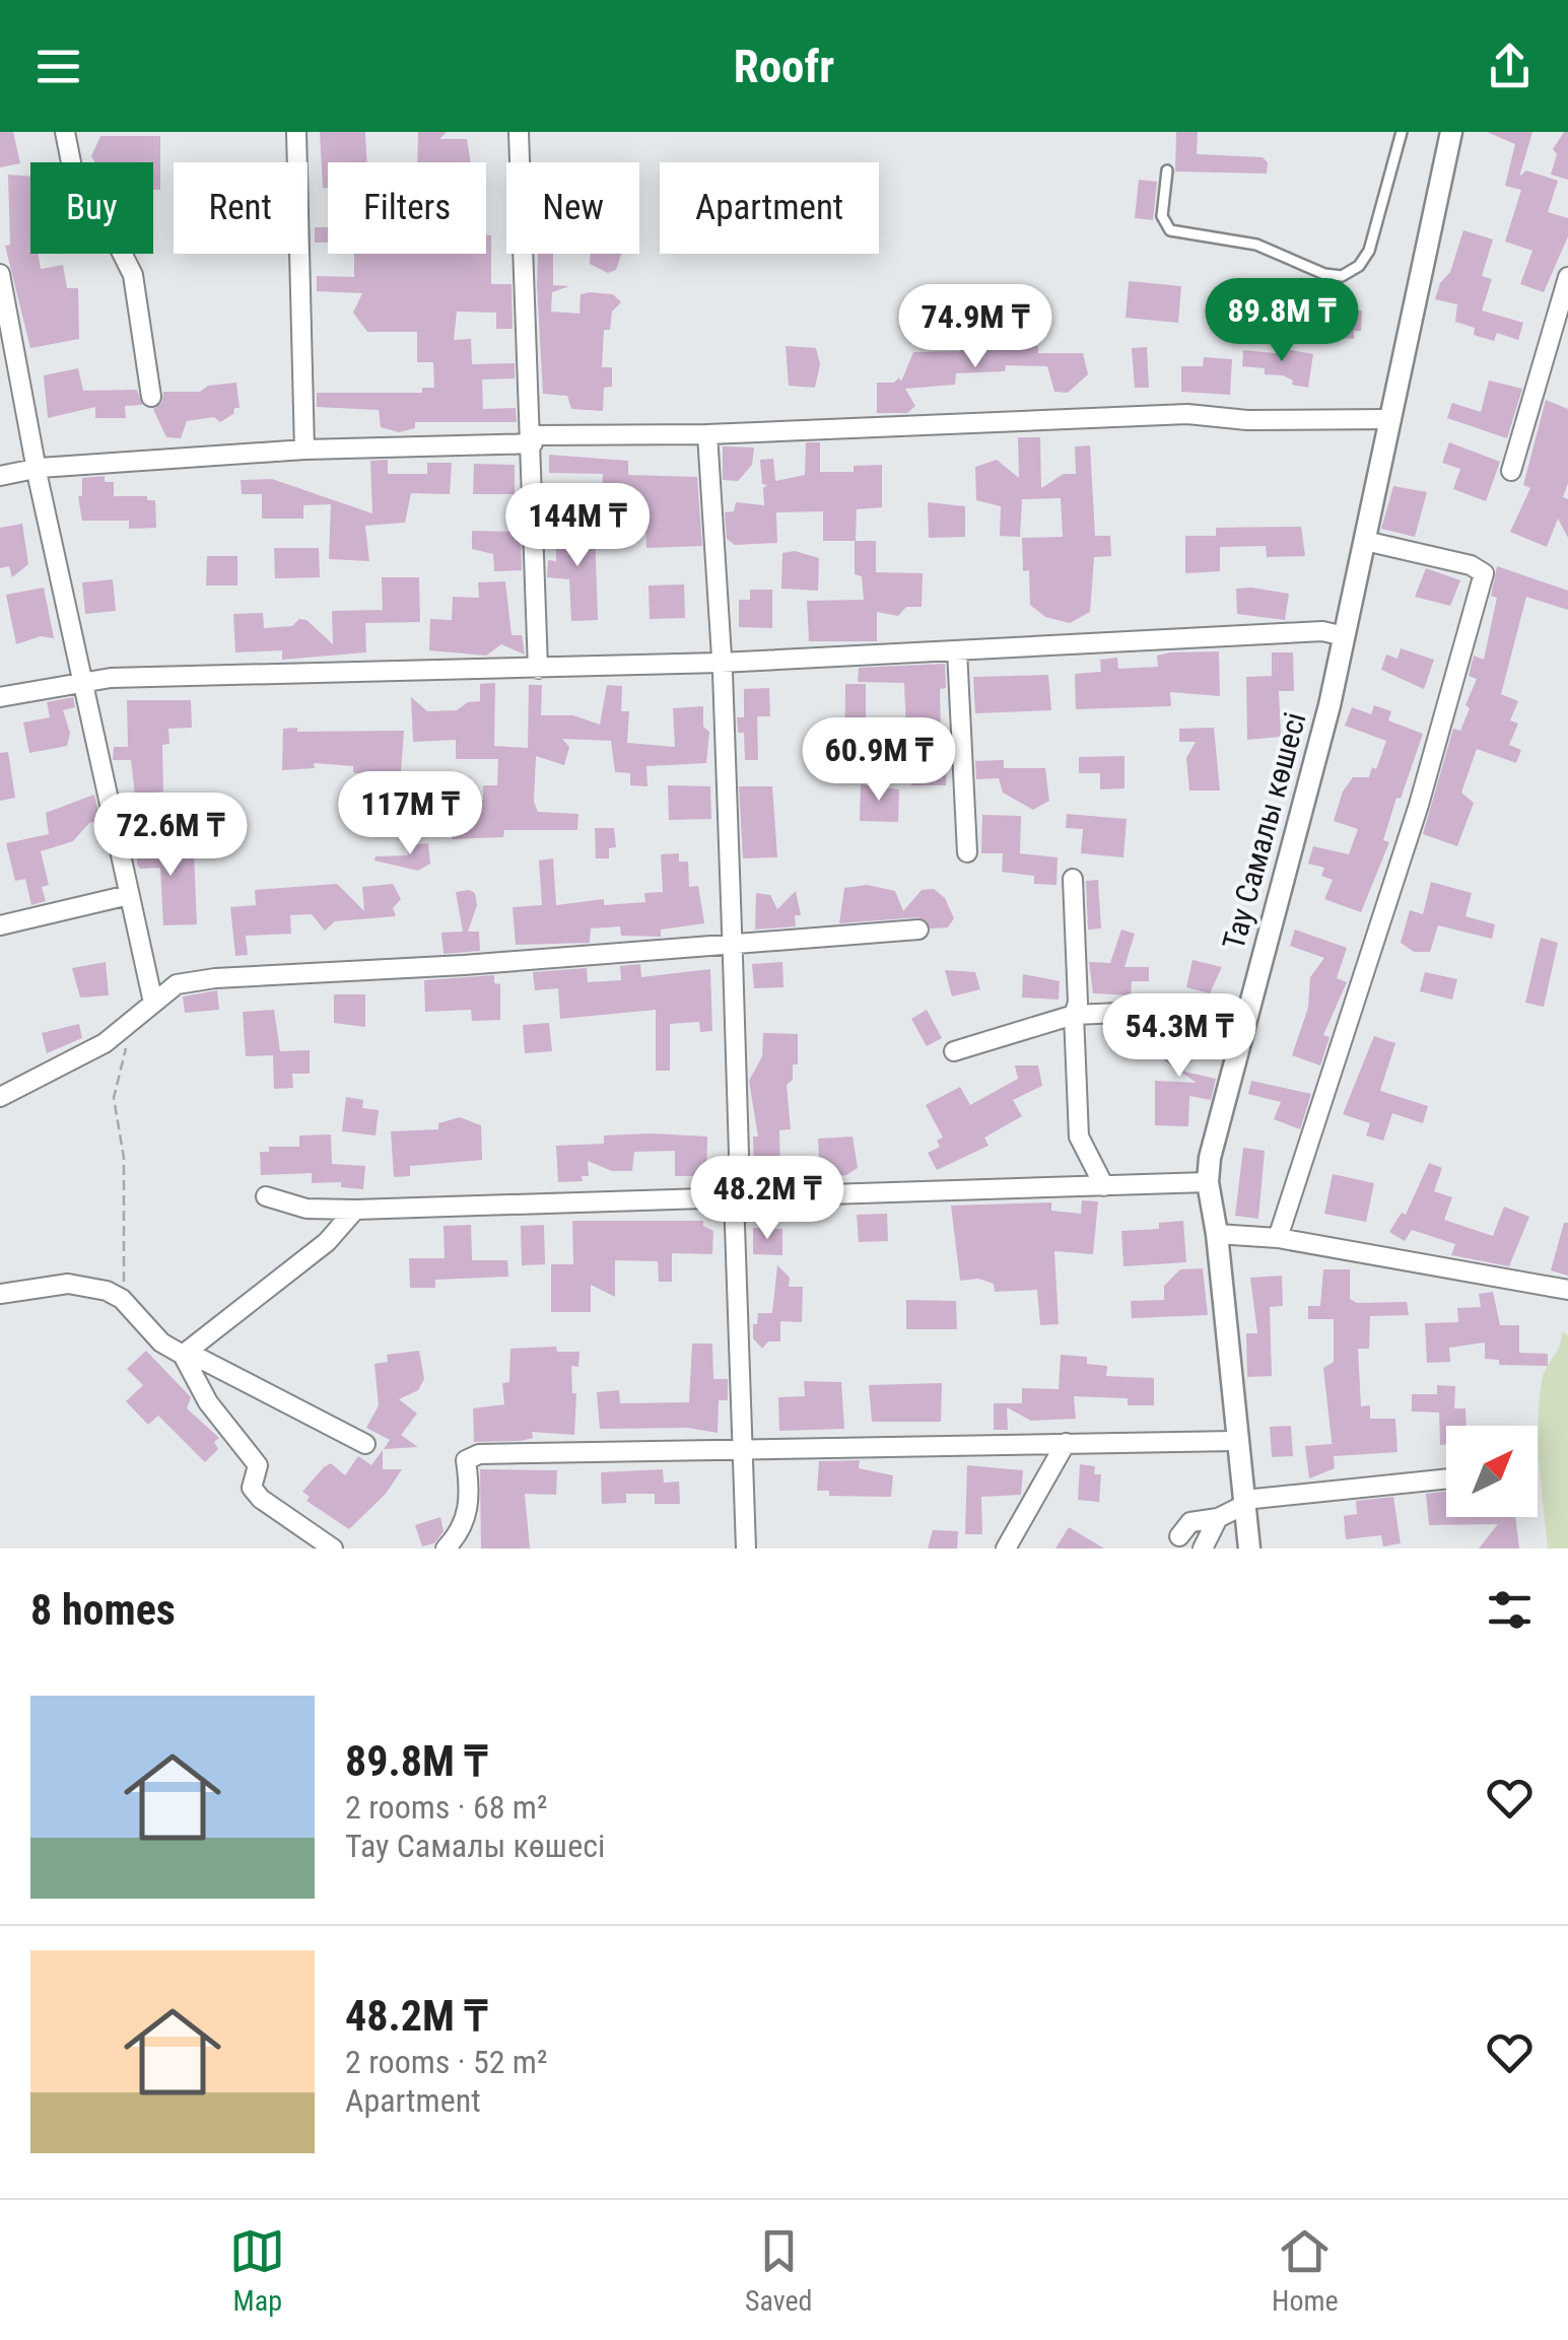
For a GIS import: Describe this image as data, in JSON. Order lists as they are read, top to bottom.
{
  "streets": {
    "street": ["Тау Самалы көшесі"]
  },
  "north": "top right",
  "page": {
    "header": "Roofr",
    "chip": [
      "Buy",
      "Rent",
      "Filters",
      "New",
      "Apartment"
    ],
    "price": [
      "89.8M ₸",
      "74.9M ₸",
      "144M ₸",
      "60.9M ₸",
      "117M ₸",
      "72.6M ₸",
      "54.3M ₸",
      "48.2M ₸"
    ],
    "heading": "8 homes",
    "list": [
      {
        "name": "89.8M ₸",
        "note": "2 rooms · 68 m² · Тау Самалы көшесі"
      },
      {
        "name": "48.2M ₸",
        "note": "2 rooms · 52 m² · Apartment"
      }
    ],
    "tabs": ["Map", "Saved", "Home"]
  }
}
